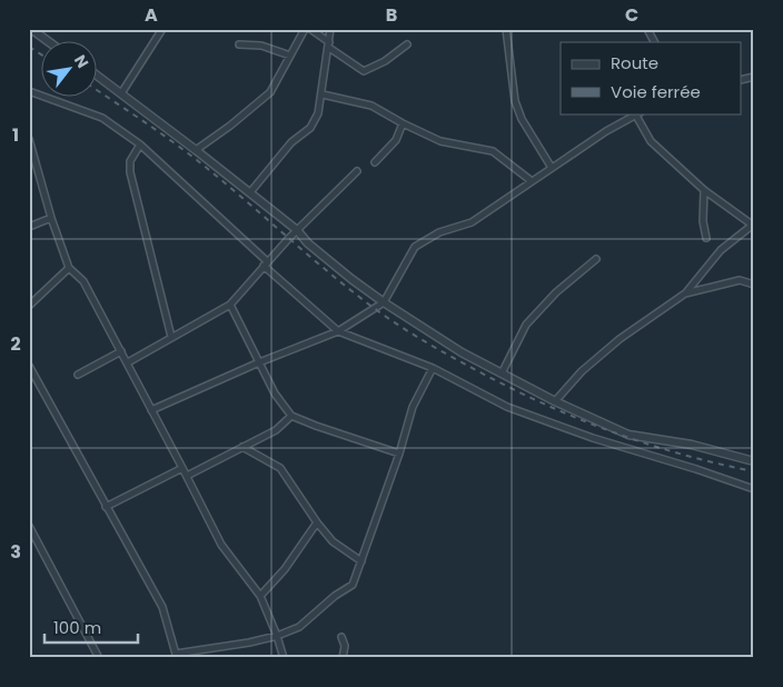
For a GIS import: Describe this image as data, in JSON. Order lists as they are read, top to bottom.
{
  "legend": ["Route", "Voie ferrée"],
  "scale_bar": "100 m",
  "north": "top right",
  "grid": {
    "columns": ["A", "B", "C"],
    "rows": ["1", "2", "3"]
  }
}
